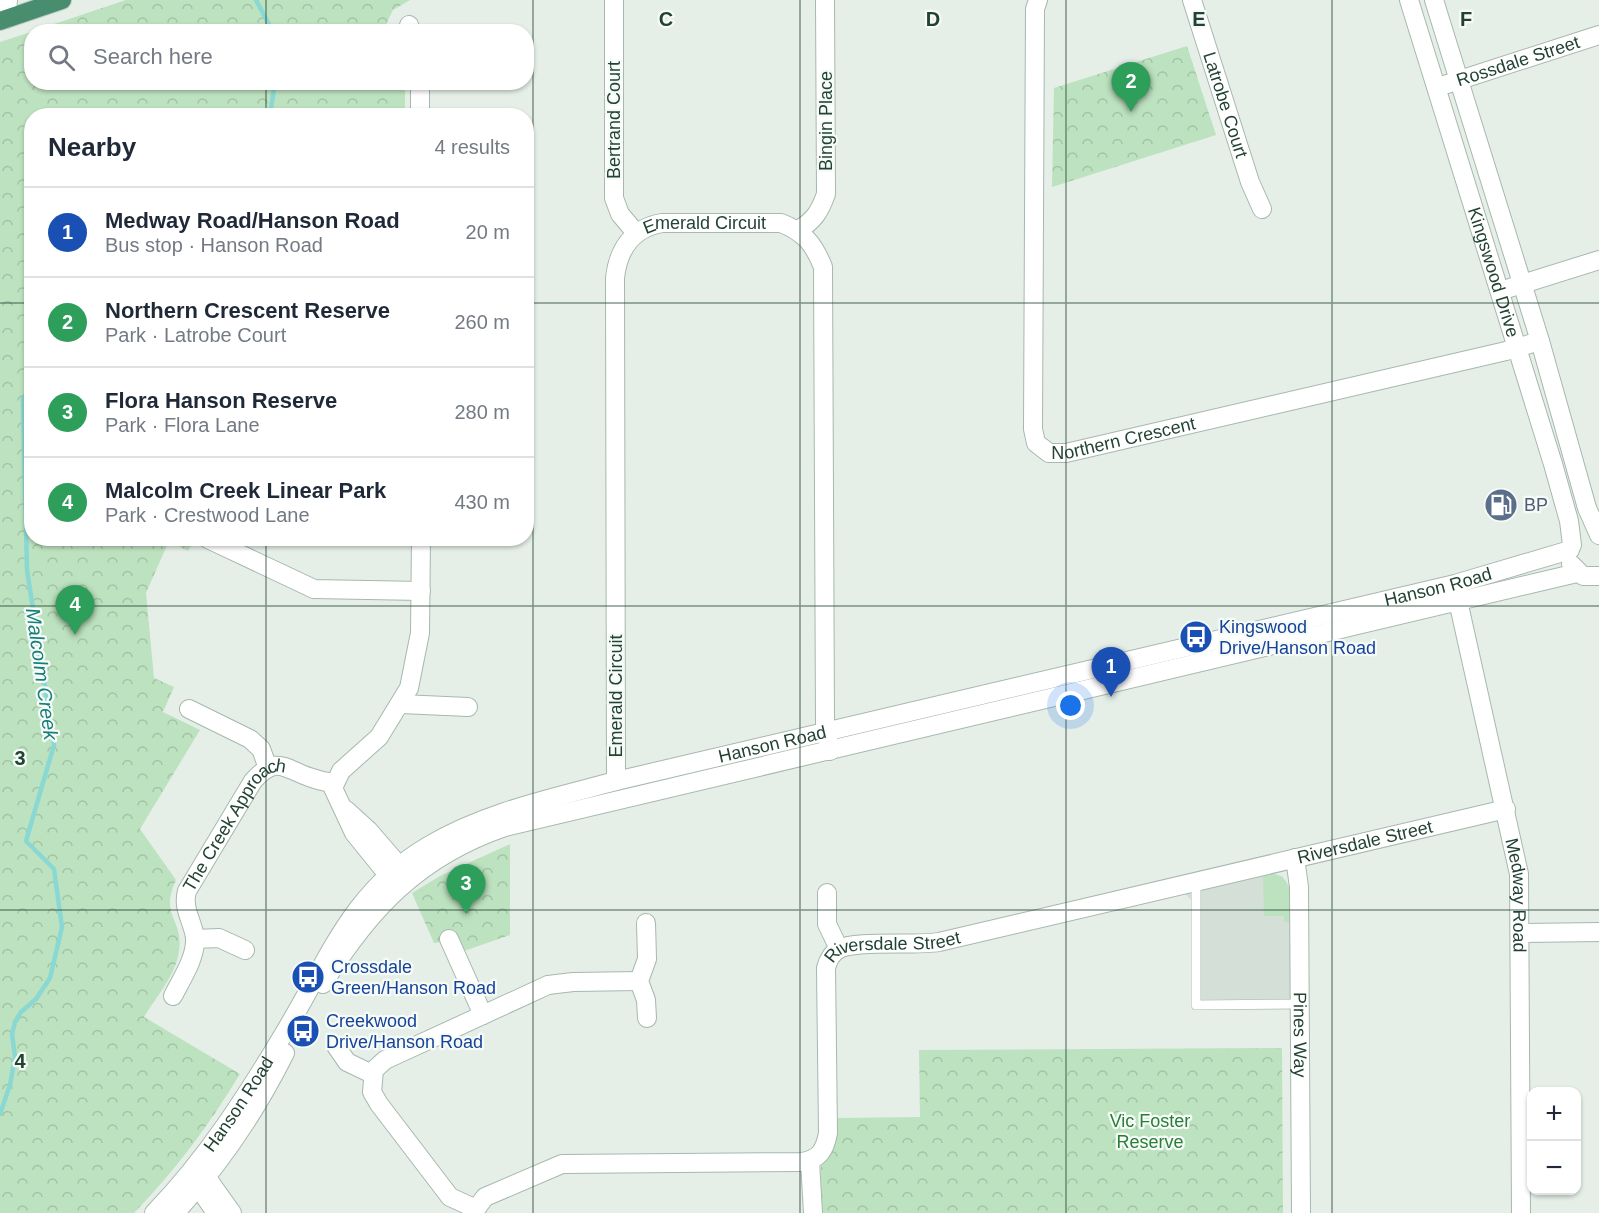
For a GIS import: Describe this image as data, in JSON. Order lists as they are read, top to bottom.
{
  "streets": {
    "street": [
      "Rossdale Street",
      "Latrobe Court",
      "Bertrand Court",
      "Bingin Place",
      "Emerald Circuit",
      "Kingswood Drive",
      "Northern Crescent",
      "Hanson Road",
      "The Creek Approach",
      "Riversdale Street",
      "Medway Road",
      "Pines Way"
    ]
  },
  "crossings": [
    ["Rossdale Street", "Kingswood Drive"],
    ["Bertrand Court", "Emerald Circuit"],
    ["Bingin Place", "Emerald Circuit"],
    ["Emerald Circuit", "Hanson Road"],
    ["Kingswood Drive", "Northern Crescent"],
    ["Kingswood Drive", "Hanson Road"],
    ["Hanson Road", "Medway Road"],
    ["Riversdale Street", "Medway Road"],
    ["Riversdale Street", "Pines Way"]
  ],
  "water": ["Malcolm Creek"],
  "parks": ["Vic Foster Reserve"],
  "places": {
    "fuel station": ["BP"],
    "bus stop": ["Kingswood Drive/Hanson Road", "Crossdale Green/Hanson Road", "Creekwood Drive/Hanson Road"]
  },
  "page": {
    "search": "Search here",
    "pins": [
      "2",
      "4",
      "1",
      "3"
    ],
    "heading": ["Nearby", "4 results"],
    "list": [
      {
        "mark": "1",
        "name": "Medway Road/Hanson Road",
        "note": "Bus stop · Hanson Road",
        "value": "20 m"
      },
      {
        "mark": "2",
        "name": "Northern Crescent Reserve",
        "note": "Park · Latrobe Court",
        "value": "260 m"
      },
      {
        "mark": "3",
        "name": "Flora Hanson Reserve",
        "note": "Park · Flora Lane",
        "value": "280 m"
      },
      {
        "mark": "4",
        "name": "Malcolm Creek Linear Park",
        "note": "Park · Crestwood Lane",
        "value": "430 m"
      }
    ],
    "map_buttons": ["+", "−"]
  },
  "grid": {
    "columns": [
      "C",
      "D",
      "E",
      "F"
    ],
    "rows": ["3", "4"]
  }
}
